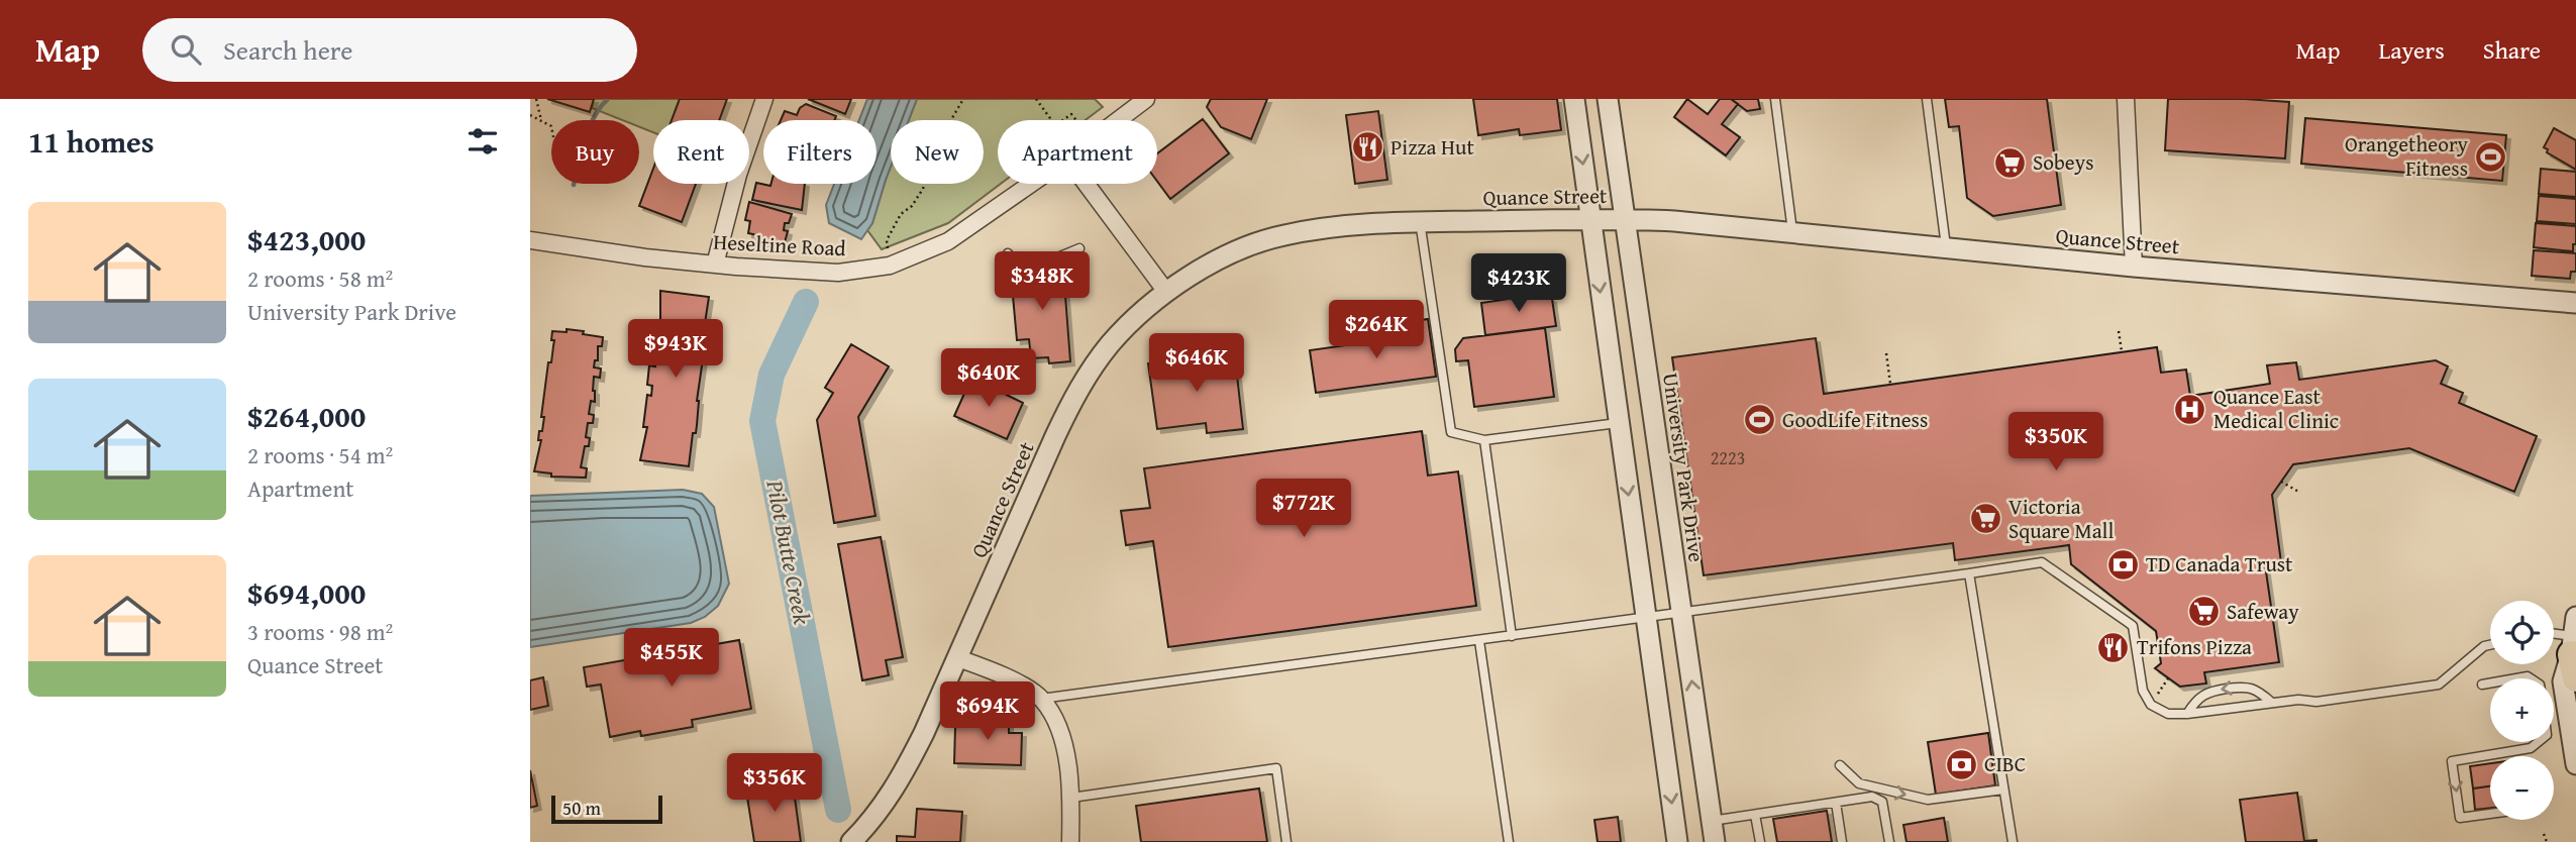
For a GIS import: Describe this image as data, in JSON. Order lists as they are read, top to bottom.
{
  "streets": {
    "street": ["Quance Street", "Heseltine Road", "University Park Drive"]
  },
  "crossings": [
    ["Quance Street", "University Park Drive"]
  ],
  "water": ["Pilot Butte Creek"],
  "places": {
    "restaurant": ["Pizza Hut", "Trifons Pizza"],
    "sports": ["Orangetheory Fitness", "GoodLife Fitness"],
    "supermarket": ["Sobeys", "Victoria Square Mall", "Safeway"],
    "hospital": ["Quance East Medical Clinic"],
    "bank": ["TD Canada Trust", "CIBC"]
  },
  "house_numbers": ["2223"],
  "scale_bar": "50 m",
  "page": {
    "header": "Map",
    "search": "Search here",
    "nav": ["Map", "Layers", "Share"],
    "heading": "11 homes",
    "chip": [
      "Buy",
      "Rent",
      "Filters",
      "New",
      "Apartment"
    ],
    "list": [
      {
        "name": "$423,000",
        "note": "2 rooms · 58 m² · University Park Drive"
      },
      {
        "name": "$264,000",
        "note": "2 rooms · 54 m² · Apartment"
      },
      {
        "name": "$694,000",
        "note": "3 rooms · 98 m² · Quance Street"
      }
    ],
    "price": [
      "$348K",
      "$423K",
      "$264K",
      "$943K",
      "$646K",
      "$640K",
      "$350K",
      "$772K",
      "$455K",
      "$694K",
      "$356K"
    ],
    "map_buttons": ["+", "−"],
    "scale": "50 m"
  }
}
